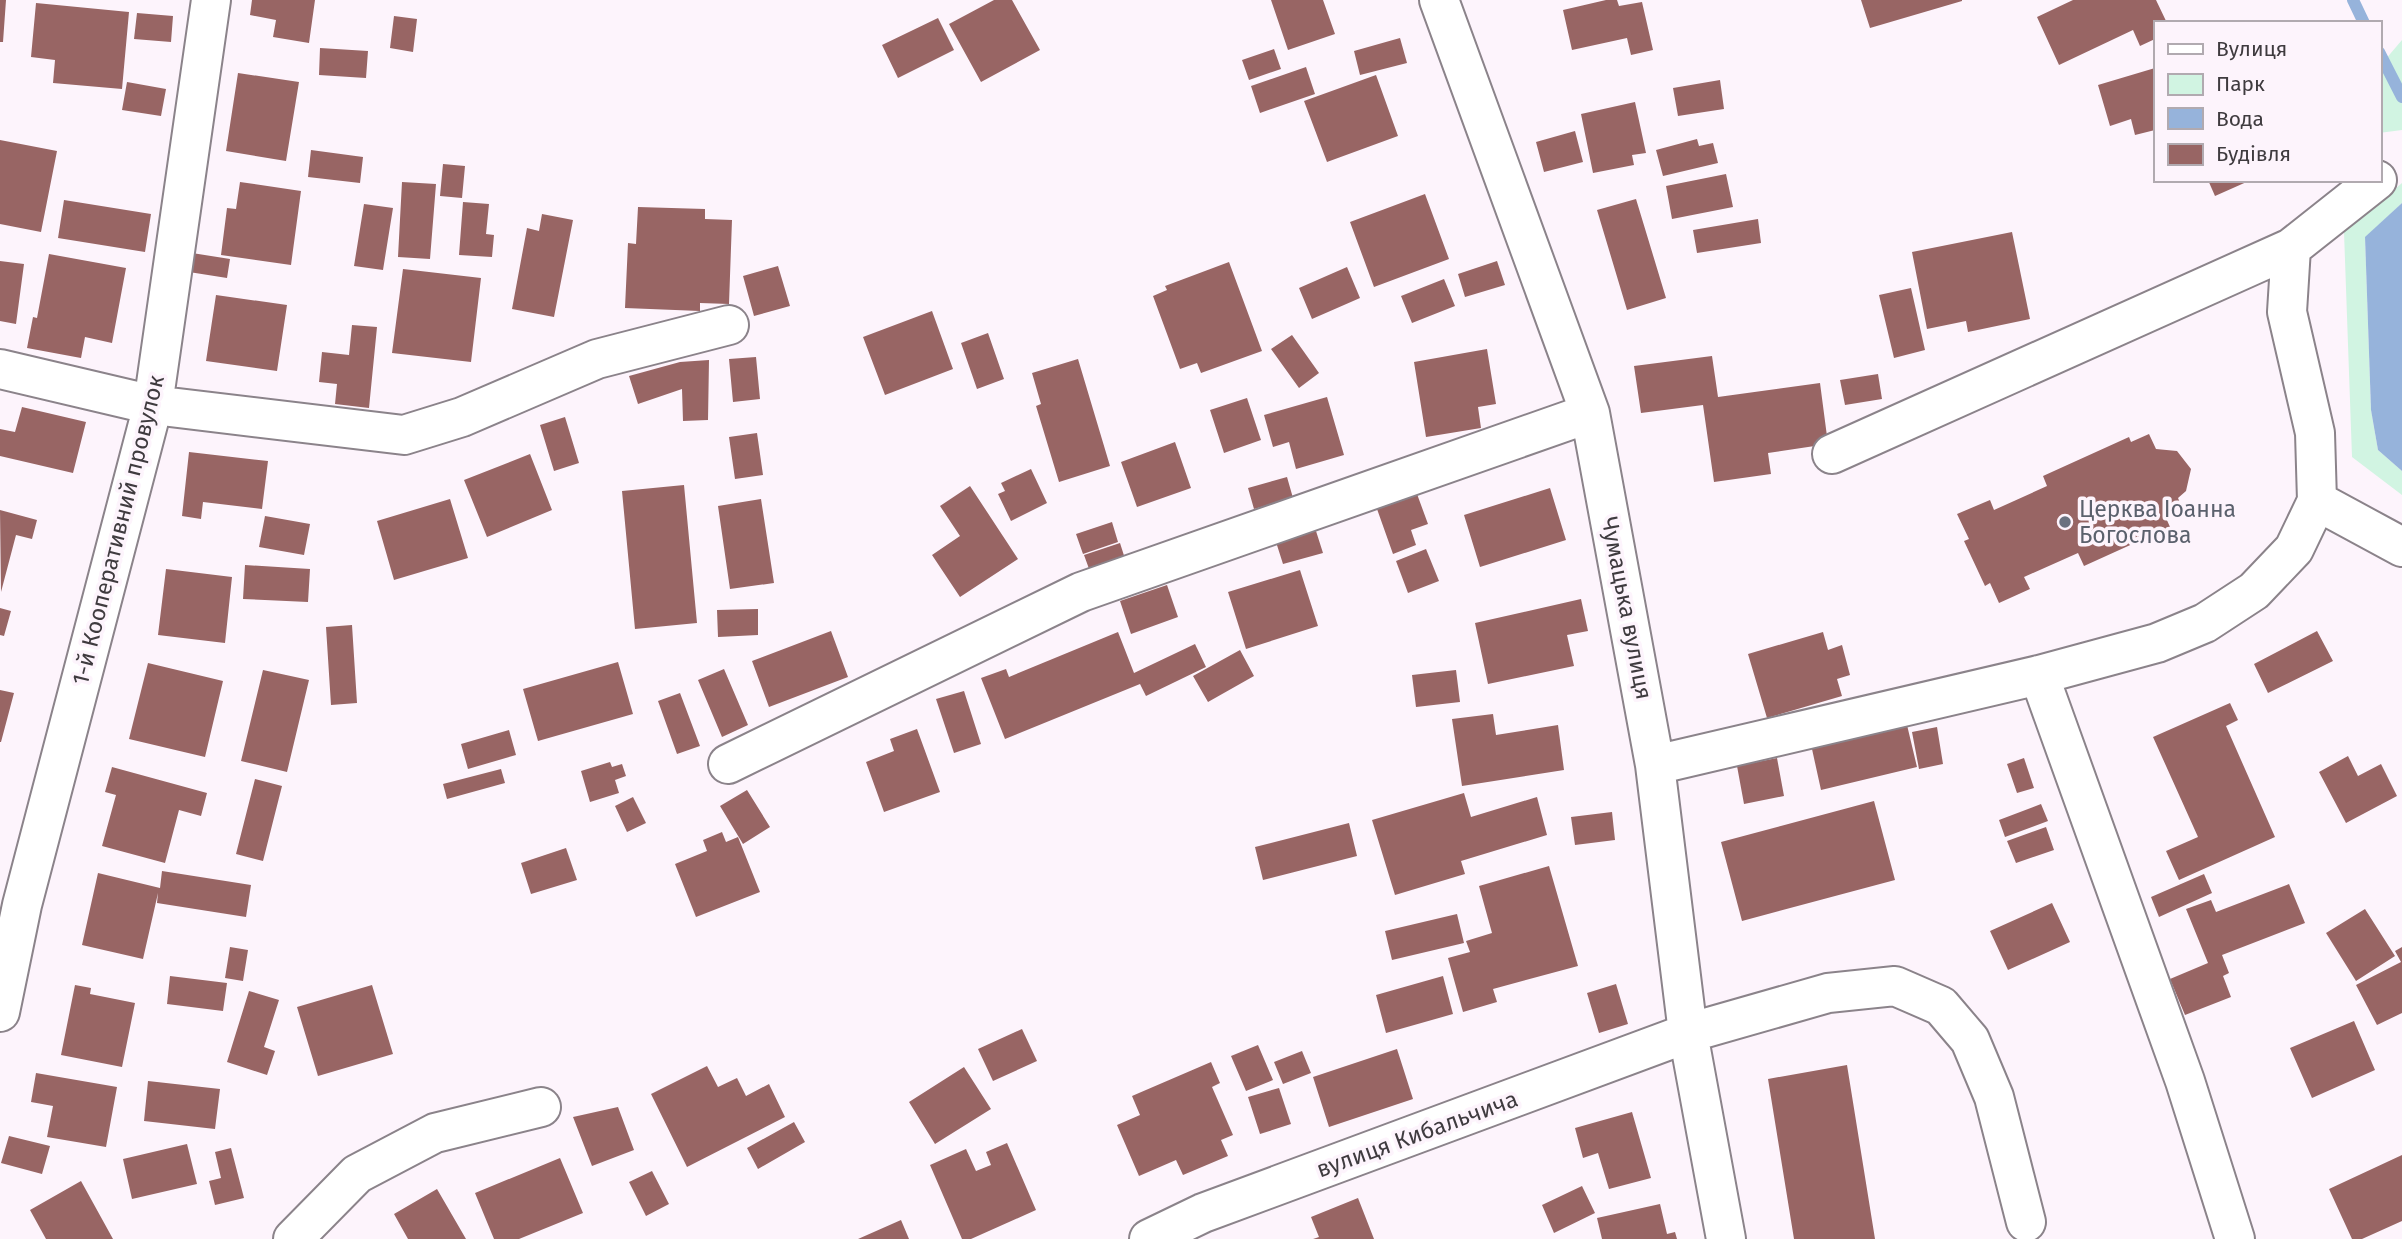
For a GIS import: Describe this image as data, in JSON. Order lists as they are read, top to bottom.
{
  "streets": {
    "street": ["1-й Кооперативний провулок", "Чумацька вулиця", "вулиця Кибальчича"]
  },
  "crossings": [
    ["Чумацька вулиця", "вулиця Кибальчича"]
  ],
  "places": ["Церква Іоанна Богослова"],
  "legend": [
    "Вулиця",
    "Парк",
    "Вода",
    "Будівля"
  ]
}
